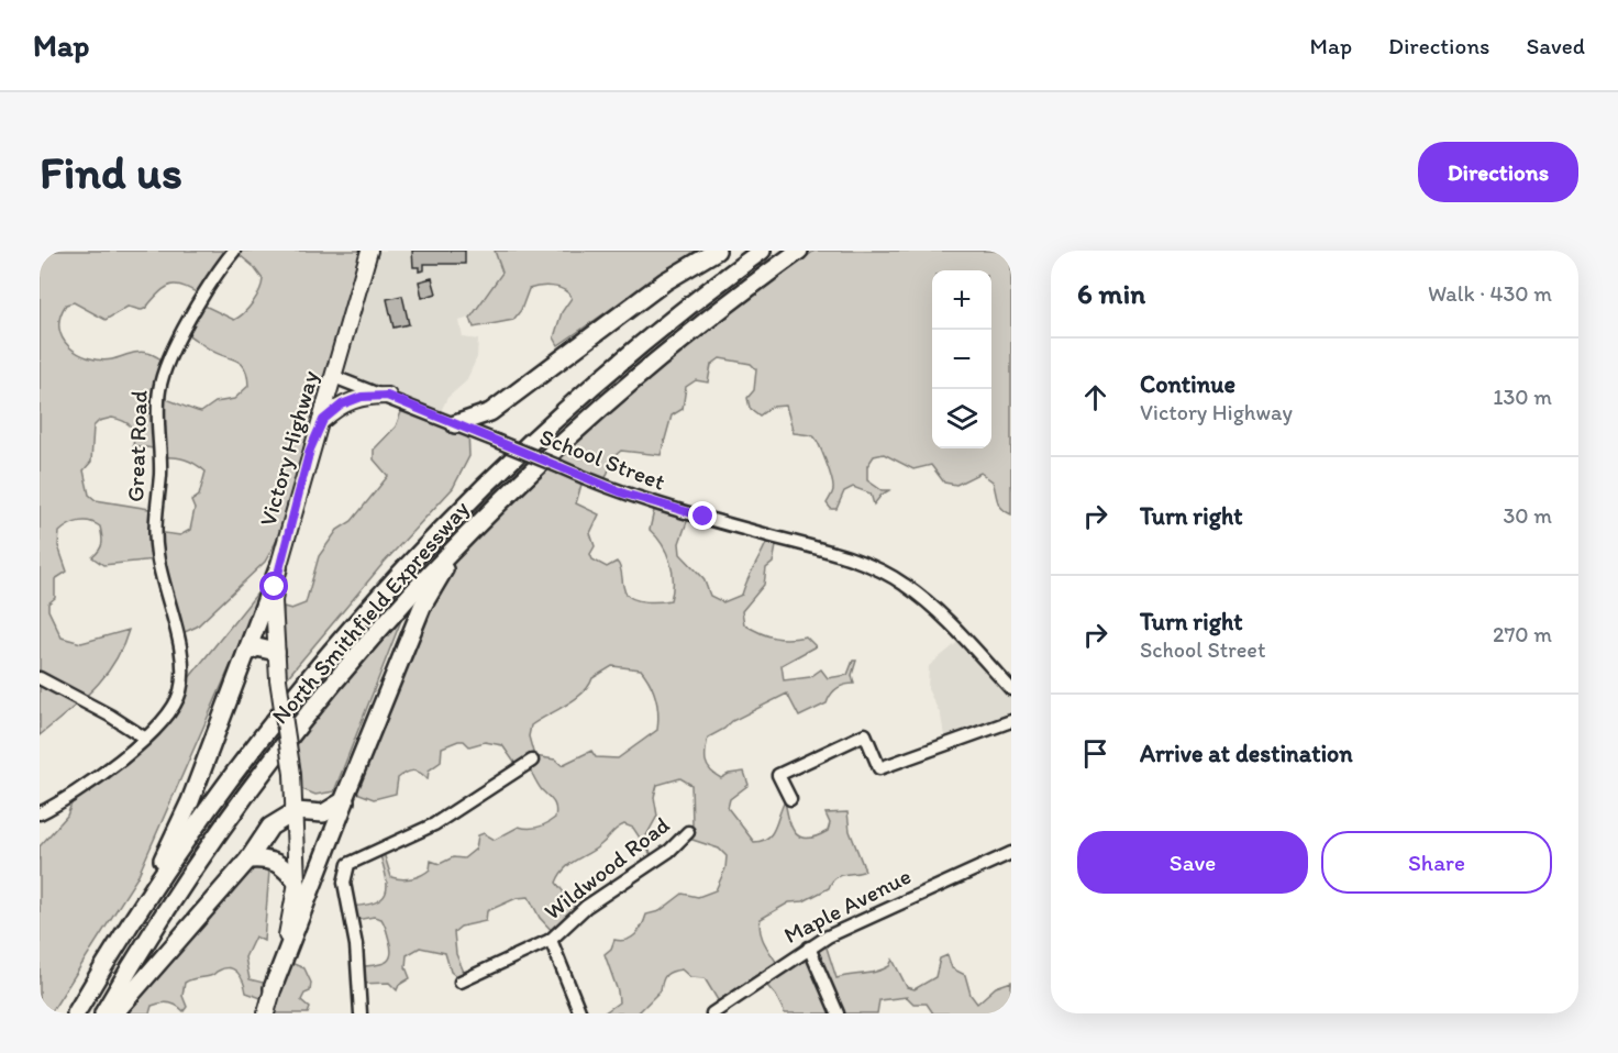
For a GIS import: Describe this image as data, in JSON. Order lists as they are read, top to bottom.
{
  "streets": {
    "highway": ["North Smithfield Expressway"],
    "main road": ["Victory Highway"],
    "street": [
      "Great Road",
      "School Street",
      "Wildwood Road",
      "Maple Avenue"
    ]
  },
  "crossings": [
    ["Victory Highway", "School Street"]
  ],
  "page": {
    "header": "Map",
    "nav": ["Map", "Directions", "Saved"],
    "buttons": [
      "Directions",
      ["Save", "Share"]
    ],
    "title": "Find us",
    "heading": ["6 min", "Walk · 430 m"],
    "map_buttons": ["+", "−"],
    "list": [
      ["Continue", "Victory Highway", "130 m"],
      ["Turn right", "30 m"],
      ["Turn right", "School Street", "270 m"],
      "Arrive at destination"
    ]
  }
}
